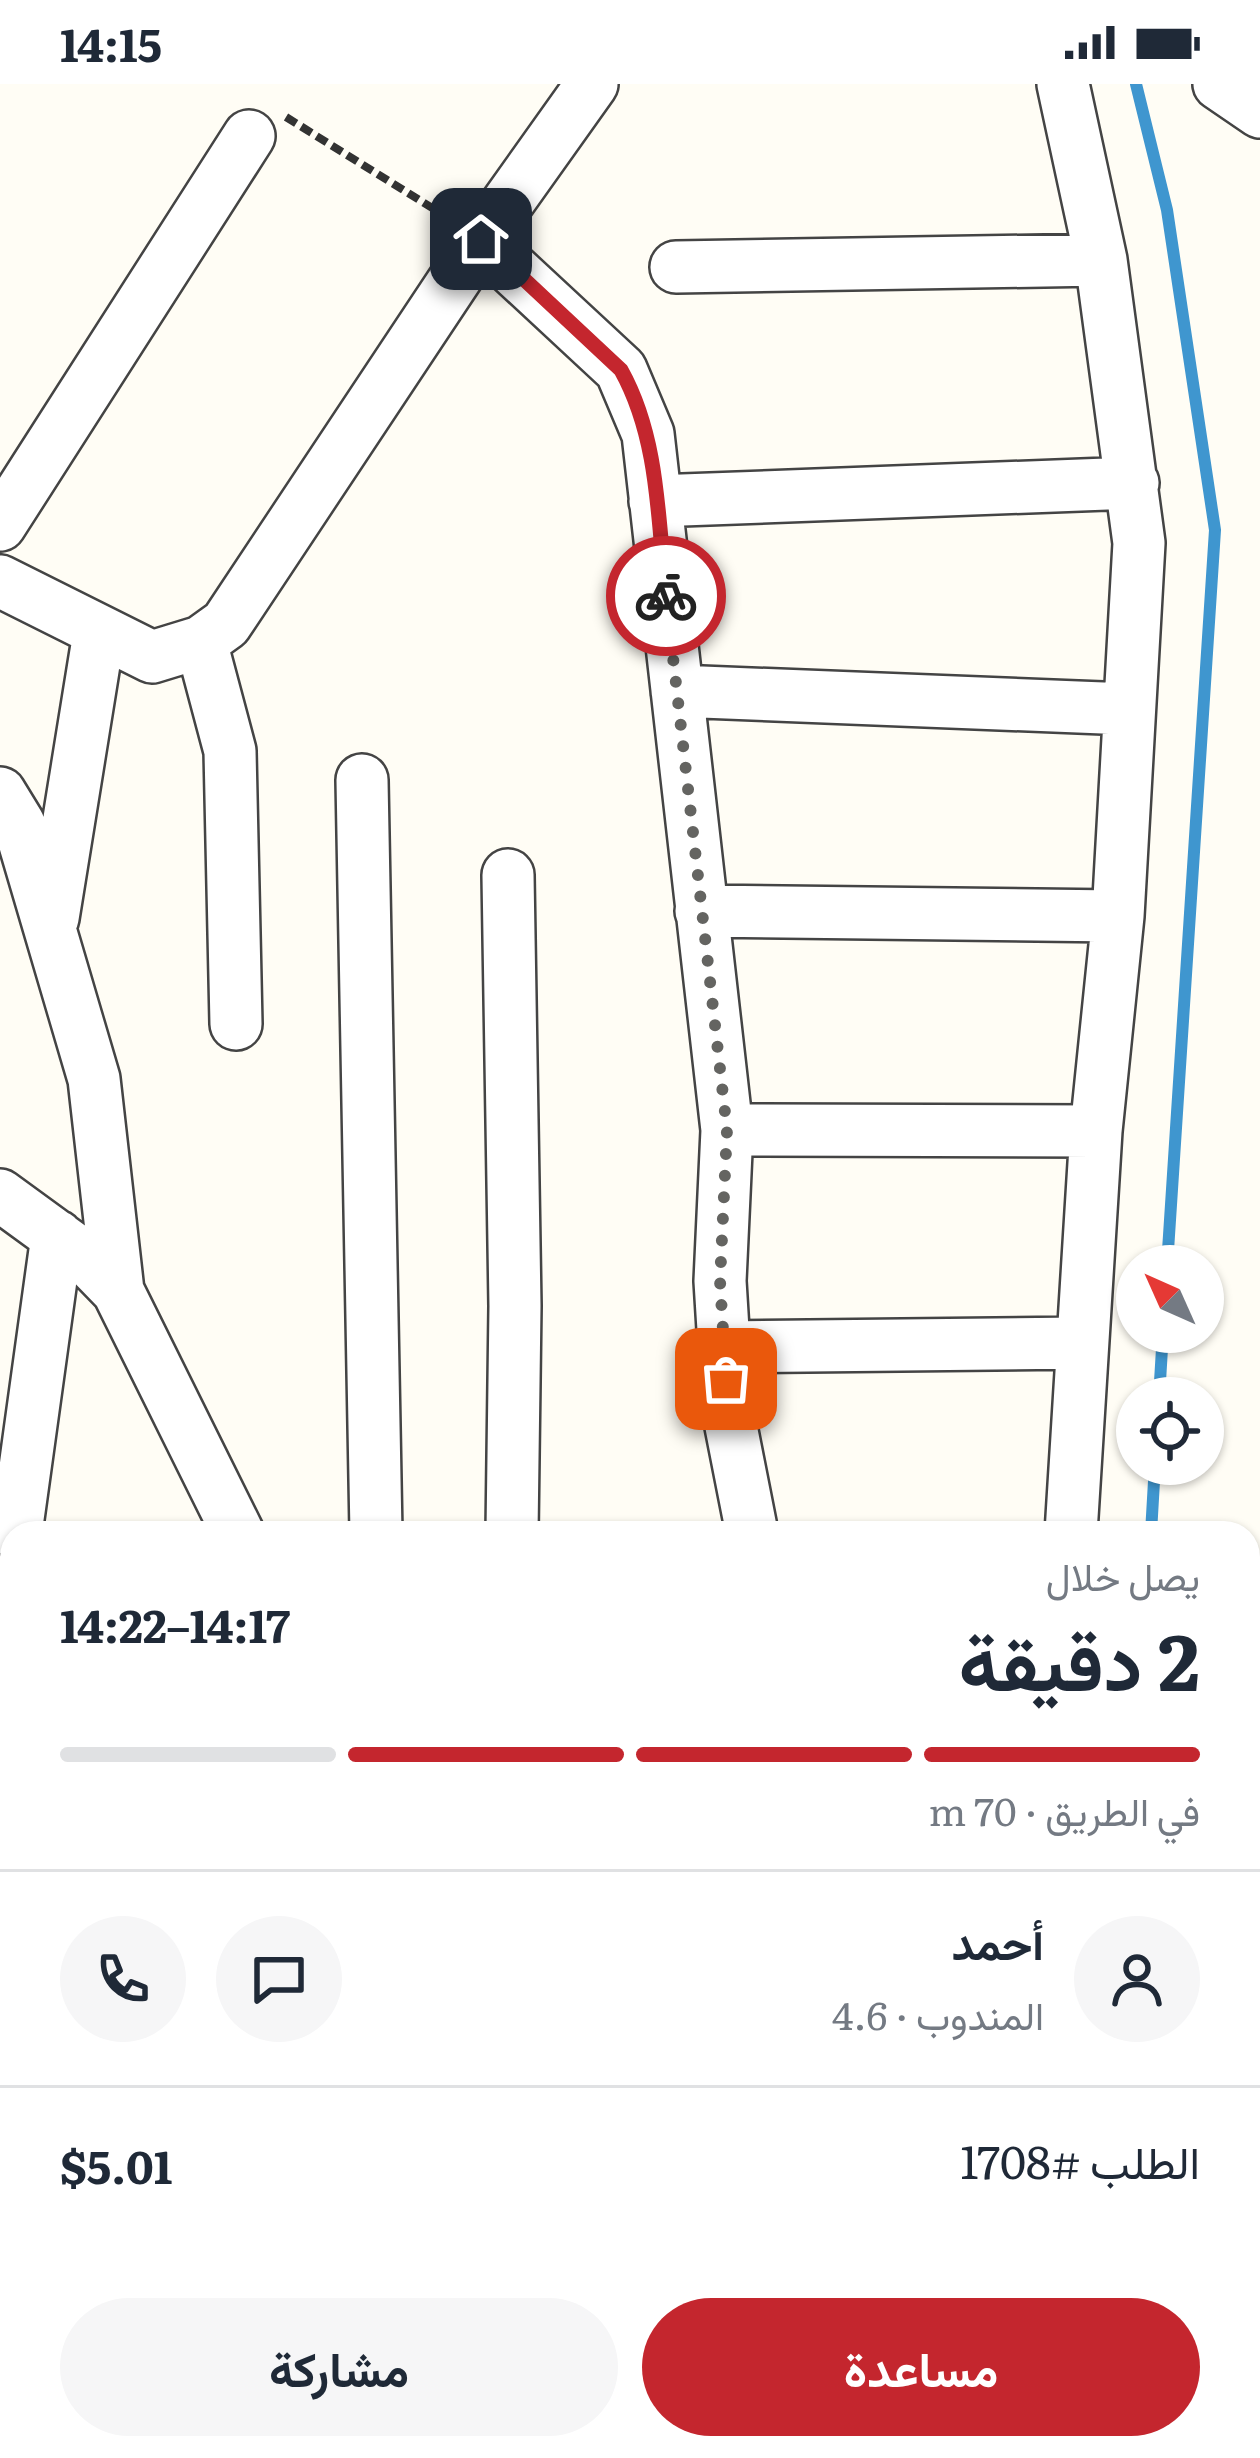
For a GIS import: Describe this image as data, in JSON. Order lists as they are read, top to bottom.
{
  "north": "top left",
  "page": {
    "status": "14:15",
    "heading": ["2 دقيقة", "يصل خلال", "14:17–14:22"],
    "panel": [
      "أحمد",
      "المندوب · 4.6",
      "الطلب #1708",
      "$5.01"
    ],
    "bar": "في الطريق · 70 m",
    "buttons": ["مساعدة", "مشاركة"]
  }
}
